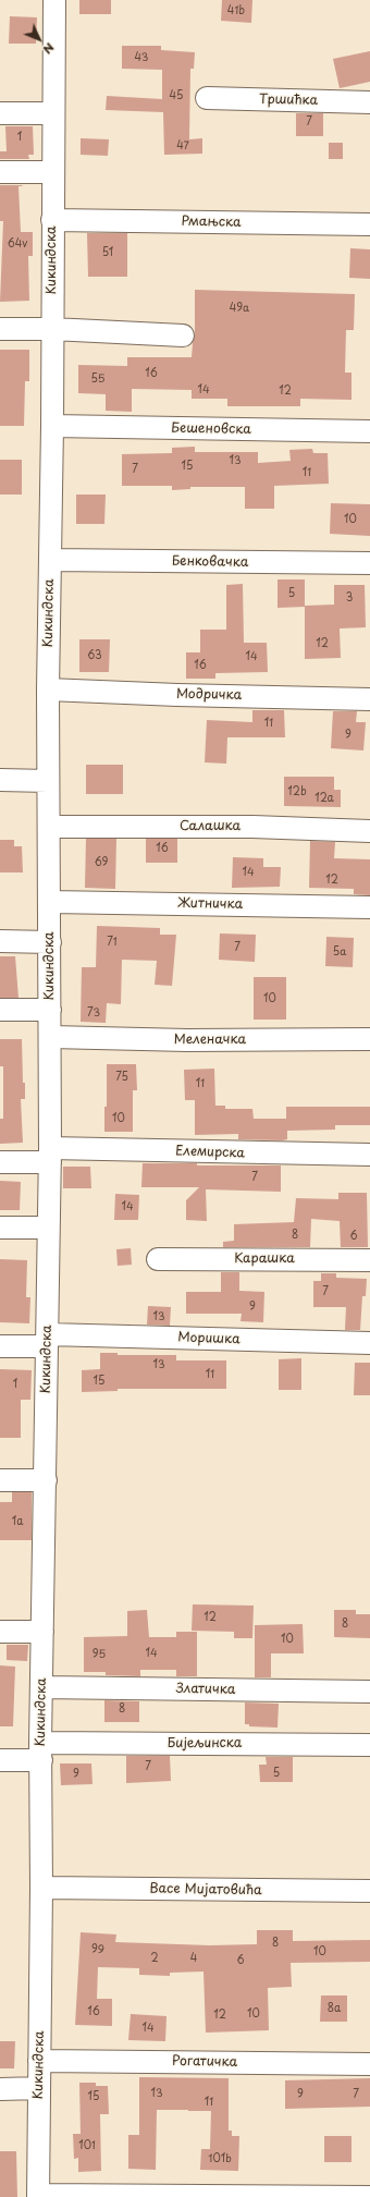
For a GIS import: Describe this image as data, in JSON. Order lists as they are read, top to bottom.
{
  "streets": {
    "street": [
      "Тршићка",
      "Рмањска",
      "Кикиндска",
      "Бешеновска",
      "Бенковачка",
      "Модричка",
      "Салашка",
      "Житничка",
      "Меленачка",
      "Елемирска",
      "Карашка",
      "Моришка",
      "Златичка",
      "Бијељинска",
      "Васе Мијатовића",
      "Рогатичка"
    ]
  },
  "crossings": [
    ["Рмањска", "Кикиндска"],
    ["Кикиндска", "Бешеновска"],
    ["Кикиндска", "Бенковачка"],
    ["Кикиндска", "Модричка"],
    ["Кикиндска", "Салашка"],
    ["Кикиндска", "Житничка"],
    ["Кикиндска", "Меленачка"],
    ["Кикиндска", "Елемирска"],
    ["Кикиндска", "Моришка"],
    ["Кикиндска", "Златичка"],
    ["Кикиндска", "Бијељинска"],
    ["Кикиндска", "Васе Мијатовића"],
    ["Кикиндска", "Рогатичка"]
  ],
  "house_numbers": [
    "41b",
    "43",
    "45",
    "7",
    "1",
    "47",
    "64v",
    "51",
    "49a",
    "16",
    "55",
    "14",
    "12",
    "13",
    "15",
    "7",
    "11",
    "10",
    "5",
    "3",
    "12",
    "63",
    "14",
    "16",
    "11",
    "9",
    "12b",
    "12a",
    "16",
    "69",
    "14",
    "12",
    "71",
    "7",
    "5a",
    "10",
    "73",
    "75",
    "11",
    "10",
    "7",
    "14",
    "8",
    "6",
    "7",
    "9",
    "13",
    "13",
    "11",
    "15",
    "1",
    "1a",
    "12",
    "8",
    "10",
    "14",
    "95",
    "8",
    "7",
    "5",
    "9",
    "8",
    "99",
    "10",
    "2",
    "4",
    "6",
    "8a",
    "16",
    "10",
    "12",
    "14",
    "13",
    "9",
    "7",
    "15",
    "11",
    "101",
    "101b"
  ],
  "north": "bottom right"
}
